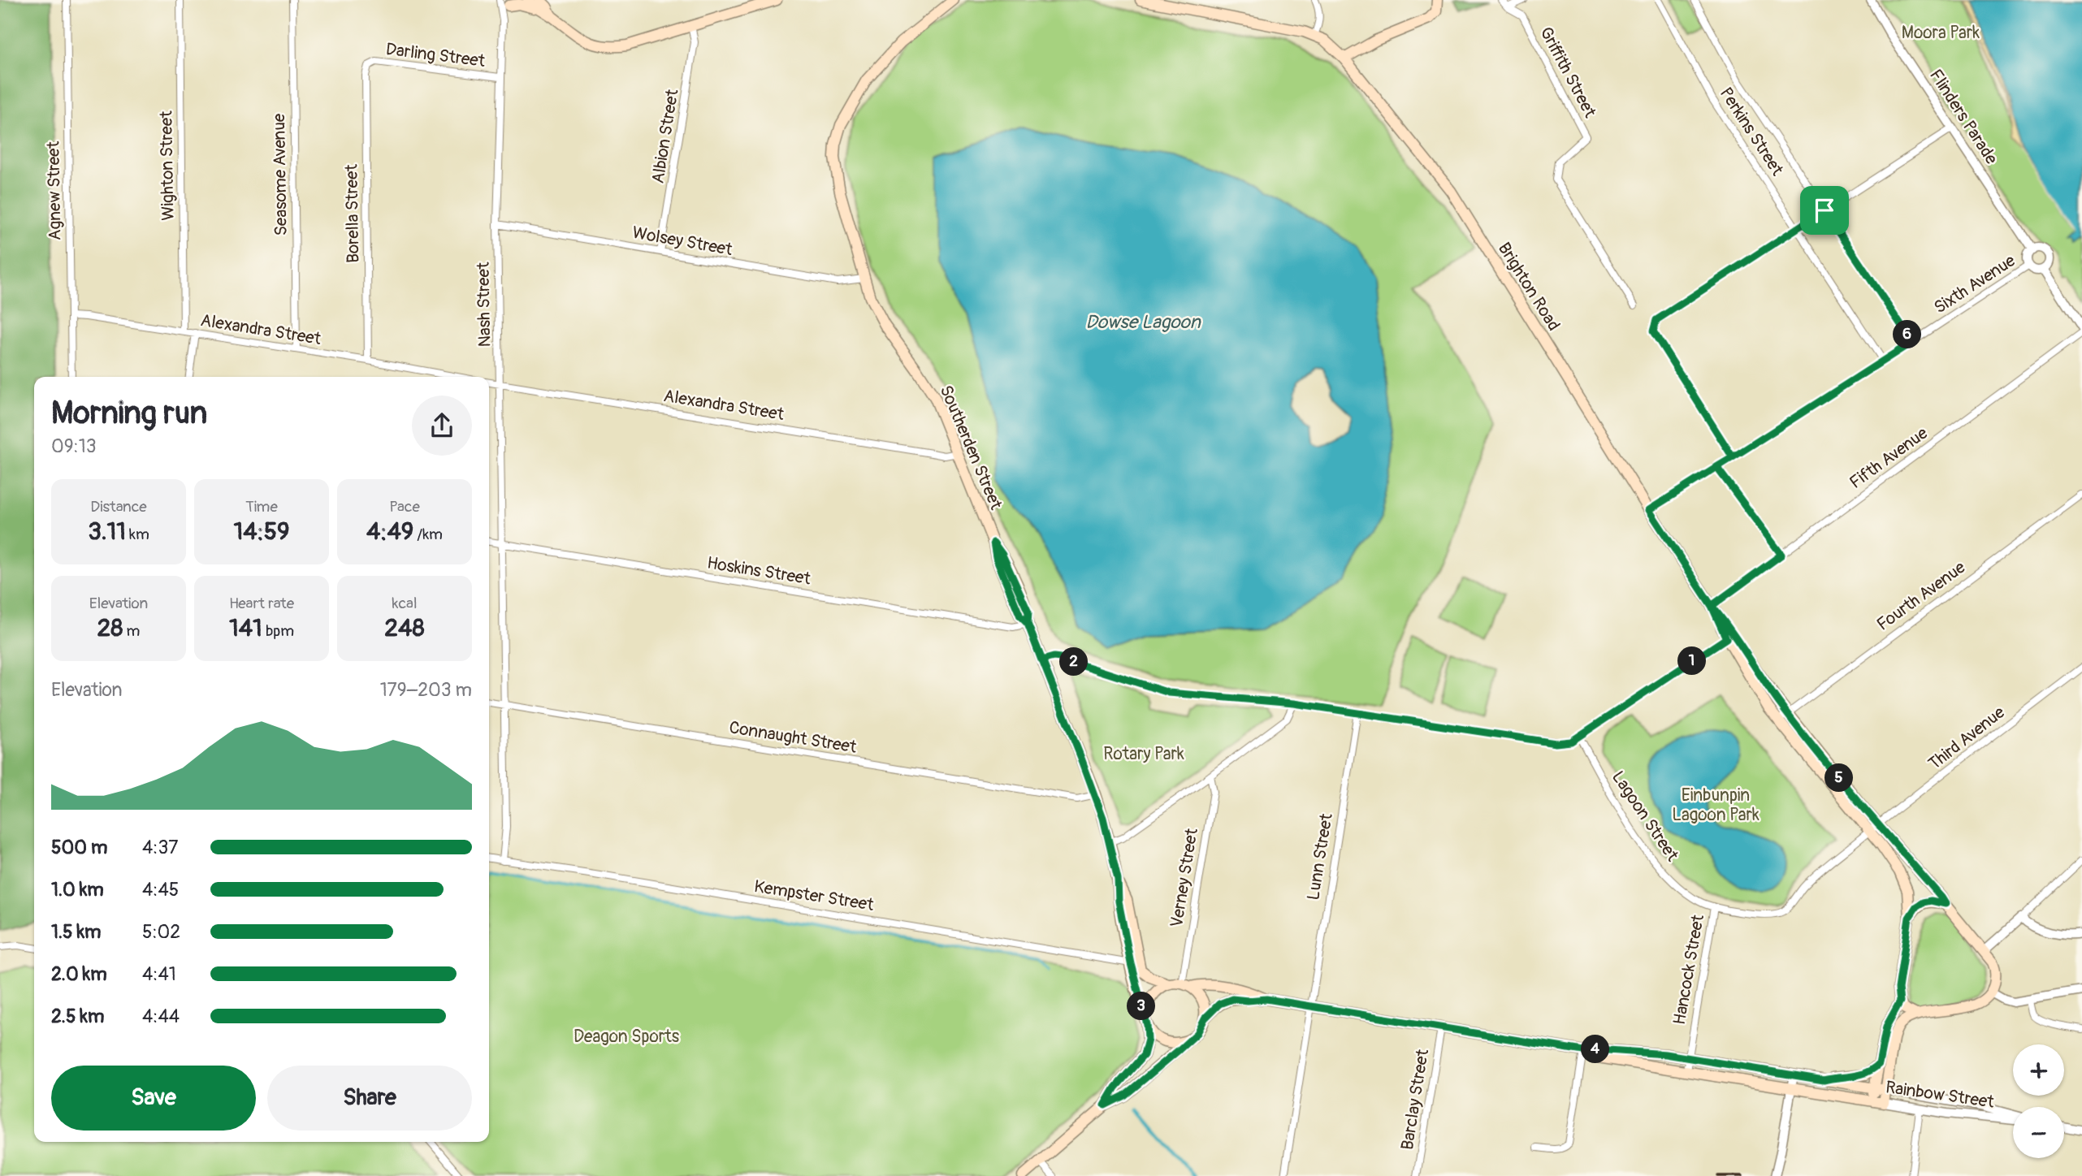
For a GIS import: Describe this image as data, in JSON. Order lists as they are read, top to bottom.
{
  "streets": {
    "main road": ["Brighton Road", "Southerden Street", "Rainbow Street"],
    "street": [
      "Darling Street",
      "Griffith Street",
      "Flinders Parade",
      "Perkins Street",
      "Albion Street",
      "Wighton Street",
      "Seasome Avenue",
      "Agnew Street",
      "Borella Street",
      "Wolsey Street",
      "Sixth Avenue",
      "Nash Street",
      "Alexandra Street",
      "Fifth Avenue",
      "Hoskins Street",
      "Fourth Avenue",
      "Connaught Street",
      "Third Avenue",
      "Lagoon Street",
      "Lunn Street",
      "Verney Street",
      "Kempster Street",
      "Hancock Street",
      "Barclay Street"
    ]
  },
  "crossings": [
    ["Darling Street", "Borella Street"],
    ["Darling Street", "Nash Street"],
    ["Flinders Parade", "Sixth Avenue"],
    ["Perkins Street", "Sixth Avenue"],
    ["Albion Street", "Wolsey Street"],
    ["Wighton Street", "Alexandra Street"],
    ["Seasome Avenue", "Alexandra Street"],
    ["Agnew Street", "Alexandra Street"],
    ["Borella Street", "Alexandra Street"],
    ["Wolsey Street", "Nash Street"],
    ["Wolsey Street", "Southerden Street"],
    ["Sixth Avenue", "Brighton Road"],
    ["Brighton Road", "Fifth Avenue"],
    ["Brighton Road", "Fourth Avenue"],
    ["Brighton Road", "Third Avenue"],
    ["Brighton Road", "Lagoon Street"],
    ["Nash Street", "Alexandra Street"],
    ["Nash Street", "Hoskins Street"],
    ["Nash Street", "Connaught Street"],
    ["Nash Street", "Kempster Street"],
    ["Alexandra Street", "Southerden Street"],
    ["Southerden Street", "Hoskins Street"],
    ["Southerden Street", "Connaught Street"],
    ["Southerden Street", "Verney Street"],
    ["Southerden Street", "Kempster Street"],
    ["Southerden Street", "Rainbow Street"],
    ["Third Avenue", "Lagoon Street"],
    ["Lagoon Street", "Hancock Street"],
    ["Lunn Street", "Rainbow Street"],
    ["Verney Street", "Rainbow Street"],
    ["Hancock Street", "Rainbow Street"],
    ["Rainbow Street", "Barclay Street"]
  ],
  "water": ["Dowse Lagoon"],
  "parks": [
    "Moora Park",
    "Rotary Park",
    "Einbunpin Lagoon Park",
    "Deagon Sports"
  ],
  "page": {
    "pins": [
      "6",
      "1",
      "2",
      "5",
      "3",
      "4"
    ],
    "heading": ["Morning run", "09:13"],
    "stats": [
      ["Distance", "3.11 km"],
      ["Time", "14:59"],
      ["Pace", "4:49 /km"],
      ["Elevation", "28 m"],
      ["Heart rate", "141 bpm"],
      ["kcal", "248"]
    ],
    "chart": ["Elevation", "179–203 m"],
    "list": [
      {
        "name": "500 m",
        "note": "4:37"
      },
      {
        "name": "1.0 km",
        "note": "4:45"
      },
      {
        "name": "1.5 km",
        "note": "5:02"
      },
      {
        "name": "2.0 km",
        "note": "4:41"
      },
      {
        "name": "2.5 km",
        "note": "4:44"
      }
    ],
    "map_buttons": ["+", "−"],
    "buttons": ["Save", "Share"]
  }
}
